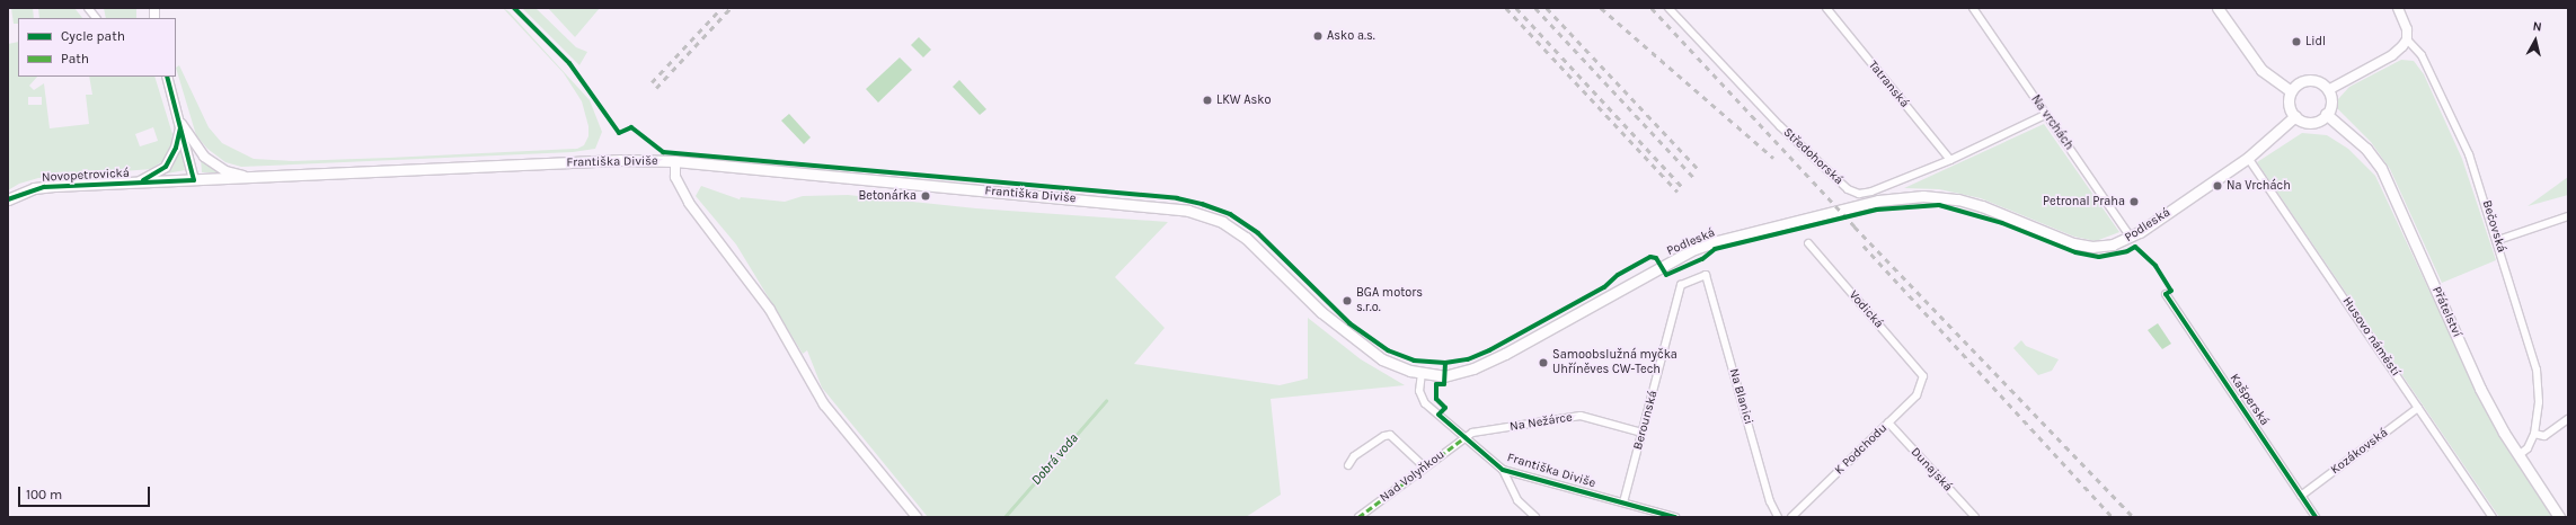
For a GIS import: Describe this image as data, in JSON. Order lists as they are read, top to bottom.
{
  "streets": {
    "main road": [
      "Františka Diviše",
      "Novopetrovická",
      "Podleská",
      "Přátelství"
    ],
    "street": [
      "Tatranská",
      "Na vrchách",
      "Středohorská",
      "Bečovská",
      "Vodická",
      "Husovo náměstí",
      "Na Blanici",
      "Kašperská",
      "Berounská",
      "Na Nežárce",
      "K Podchodu",
      "Kozákovská",
      "Dunajská",
      "Nad Volyňkou"
    ]
  },
  "crossings": [
    ["Tatranská", "Středohorská"],
    ["Na vrchách", "Středohorská"],
    ["Na vrchách", "Podleská"],
    ["Františka Diviše", "Novopetrovická"],
    ["Františka Diviše", "Podleská"],
    ["Františka Diviše", "Berounská"],
    ["Františka Diviše", "Na Nežárce"],
    ["Františka Diviše", "Nad Volyňkou"],
    ["Podleská", "Přátelství"],
    ["Podleská", "Husovo náměstí"],
    ["Bečovská", "Přátelství"],
    ["Vodická", "K Podchodu"],
    ["Husovo náměstí", "Kozákovská"],
    ["Na Blanici", "Berounská"],
    ["Kašperská", "Kozákovská"],
    ["Berounská", "Na Nežárce"],
    ["Na Nežárce", "Nad Volyňkou"],
    ["K Podchodu", "Dunajská"]
  ],
  "water": ["Dobrá voda"],
  "places": [
    "Asko a.s.",
    "Lidl",
    "LKW Asko",
    "Na Vrchách",
    "Betonárka",
    "Petronal Praha",
    "BGA motors s.r.o.",
    "Samoobslužná myčka Uhříněves CW-Tech"
  ],
  "legend": ["Cycle path", "Path"],
  "scale_bar": "100 m",
  "north": "top"
}
